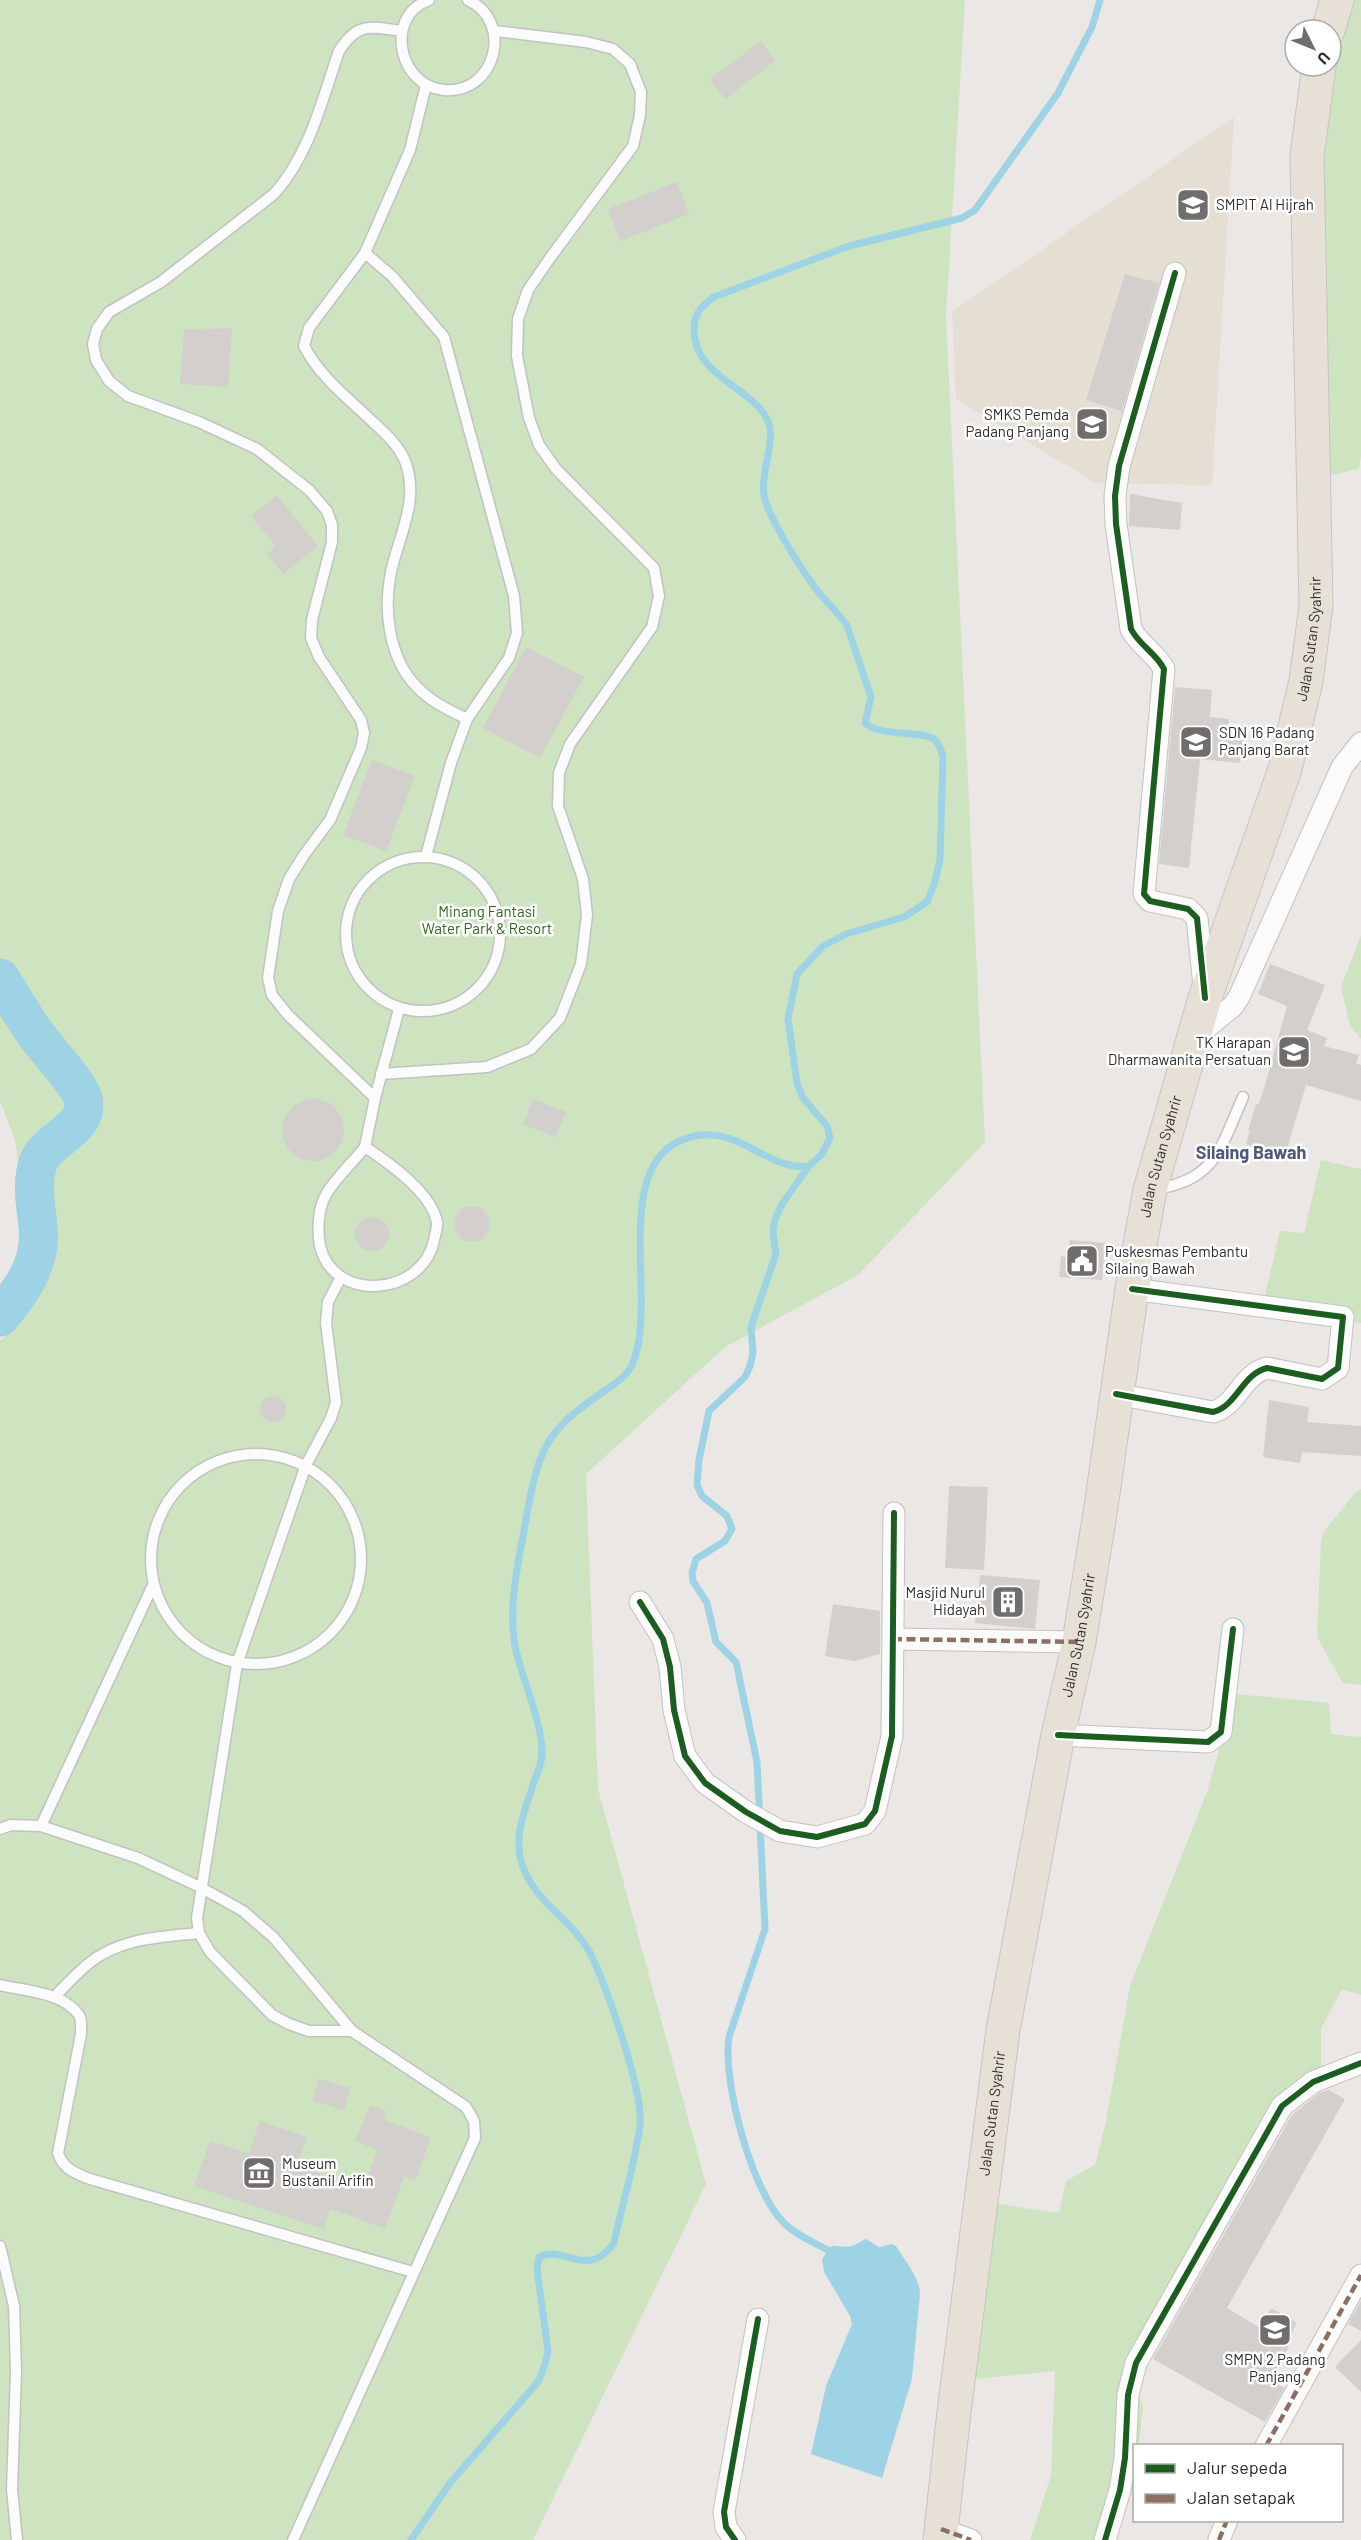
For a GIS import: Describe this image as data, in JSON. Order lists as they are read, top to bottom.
{
  "streets": {
    "highway": ["Jalan Sutan Syahrir"]
  },
  "districts": ["Silaing Bawah"],
  "parks": ["Minang Fantasi Water Park & Resort"],
  "places": {
    "school or university": [
      "SMPIT Al Hijrah",
      "SMKS Pemda Padang Panjang",
      "SDN 16 Padang Panjang Barat",
      "TK Harapan Dharmawanita Persatuan",
      "SMPN 2 Padang Panjang"
    ],
    "public building": ["Puskesmas Pembantu Silaing Bawah"],
    "building": ["Masjid Nurul Hidayah"],
    "museum": ["Museum Bustanil Arifin"]
  },
  "legend": ["Jalur sepeda", "Jalan setapak"],
  "north": "bottom right"
}
